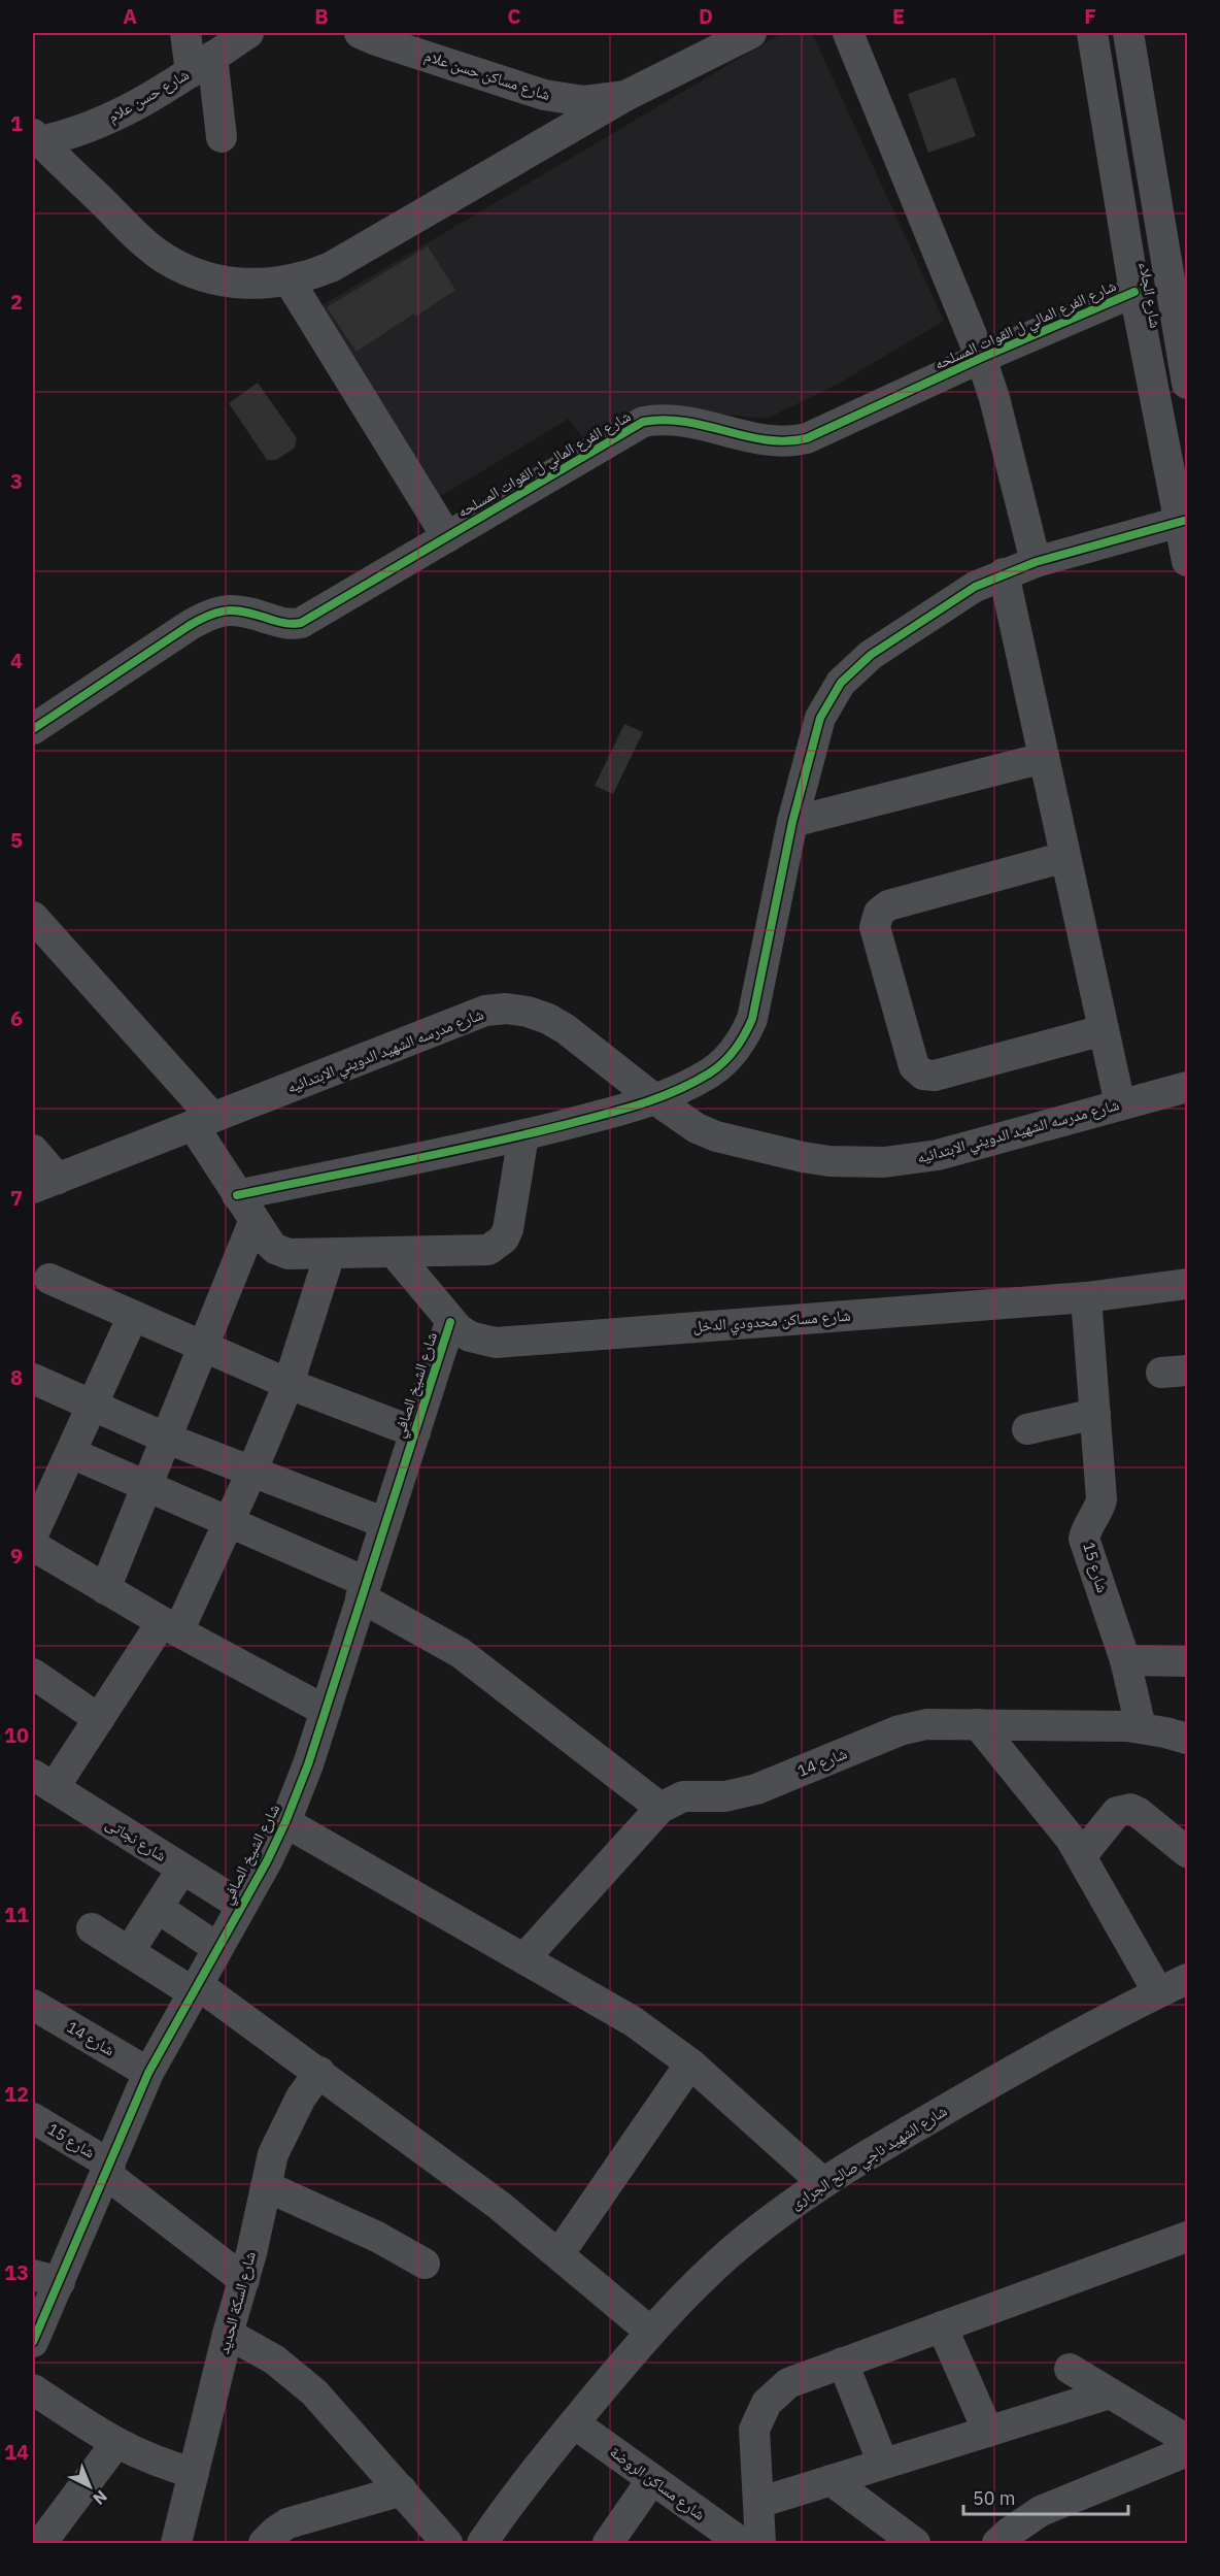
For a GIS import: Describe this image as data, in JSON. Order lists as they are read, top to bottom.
{
  "streets": {
    "street": [
      "شارع مساكن حسن علام",
      "شارع حسن علام",
      "شارع الجلاء",
      "شارع الفرع المالي ل القوات المسلحه",
      "شارع مدرسه الشهيد الدويني الابتدائيه",
      "شارع مساكن محدودي الدخل",
      "شارع الشيخ الصافي",
      "شارع 15",
      "شارع 14",
      "شارع نجاتى",
      "شارع الشهيد ناجي صالح الجرارى",
      "شارع السكة الحديد",
      "شارع مساكن الروضة"
    ]
  },
  "crossings": [
    ["شارع الجلاء", "شارع الفرع المالي ل القوات المسلحه"],
    ["شارع مساكن محدودي الدخل", "شارع الشيخ الصافي"],
    ["شارع مساكن محدودي الدخل", "شارع 15"],
    ["شارع الشيخ الصافي", "شارع 15"],
    ["شارع الشيخ الصافي", "شارع 14"],
    ["شارع الشيخ الصافي", "شارع نجاتى"],
    ["شارع 15", "شارع 14"],
    ["شارع 15", "شارع السكة الحديد"],
    ["شارع الشهيد ناجي صالح الجرارى", "شارع مساكن الروضة"]
  ],
  "scale_bar": "50 m",
  "north": "bottom right",
  "grid": {
    "columns": [
      "A",
      "B",
      "C",
      "D",
      "E",
      "F"
    ],
    "rows": [
      "1",
      "2",
      "3",
      "4",
      "5",
      "6",
      "7",
      "8",
      "9",
      "10",
      "11",
      "12",
      "13",
      "14"
    ]
  }
}
